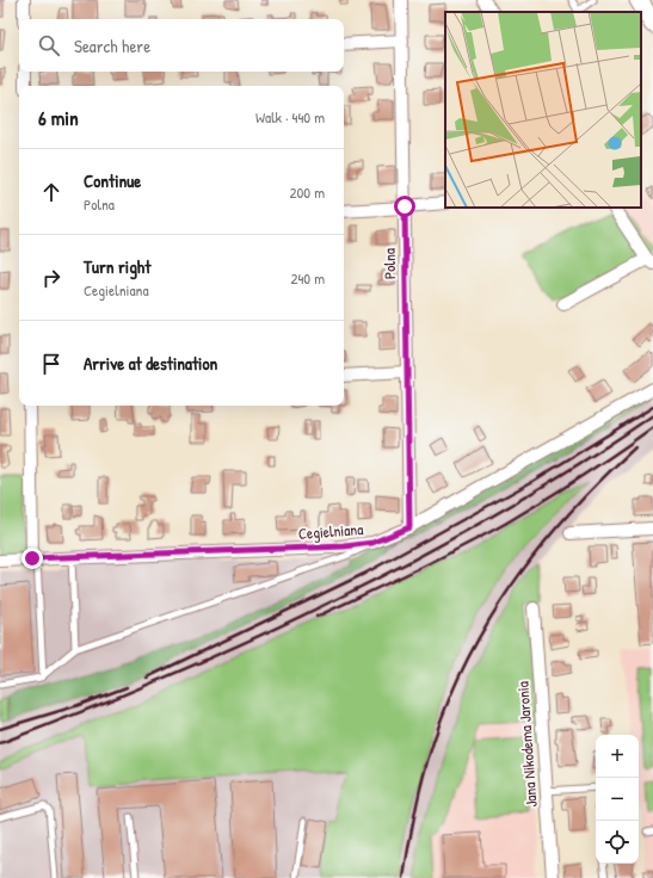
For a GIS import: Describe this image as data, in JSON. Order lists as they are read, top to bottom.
{
  "streets": {
    "street": ["Polna", "Cegielniana", "Jana Nikodema Jaronia"]
  },
  "crossings": [
    ["Polna", "Cegielniana"]
  ],
  "page": {
    "search": "Search here",
    "heading": ["6 min", "Walk · 440 m"],
    "list": [
      ["Continue", "Polna", "200 m"],
      ["Turn right", "Cegielniana", "240 m"],
      "Arrive at destination"
    ],
    "map_buttons": ["+", "−"]
  }
}
